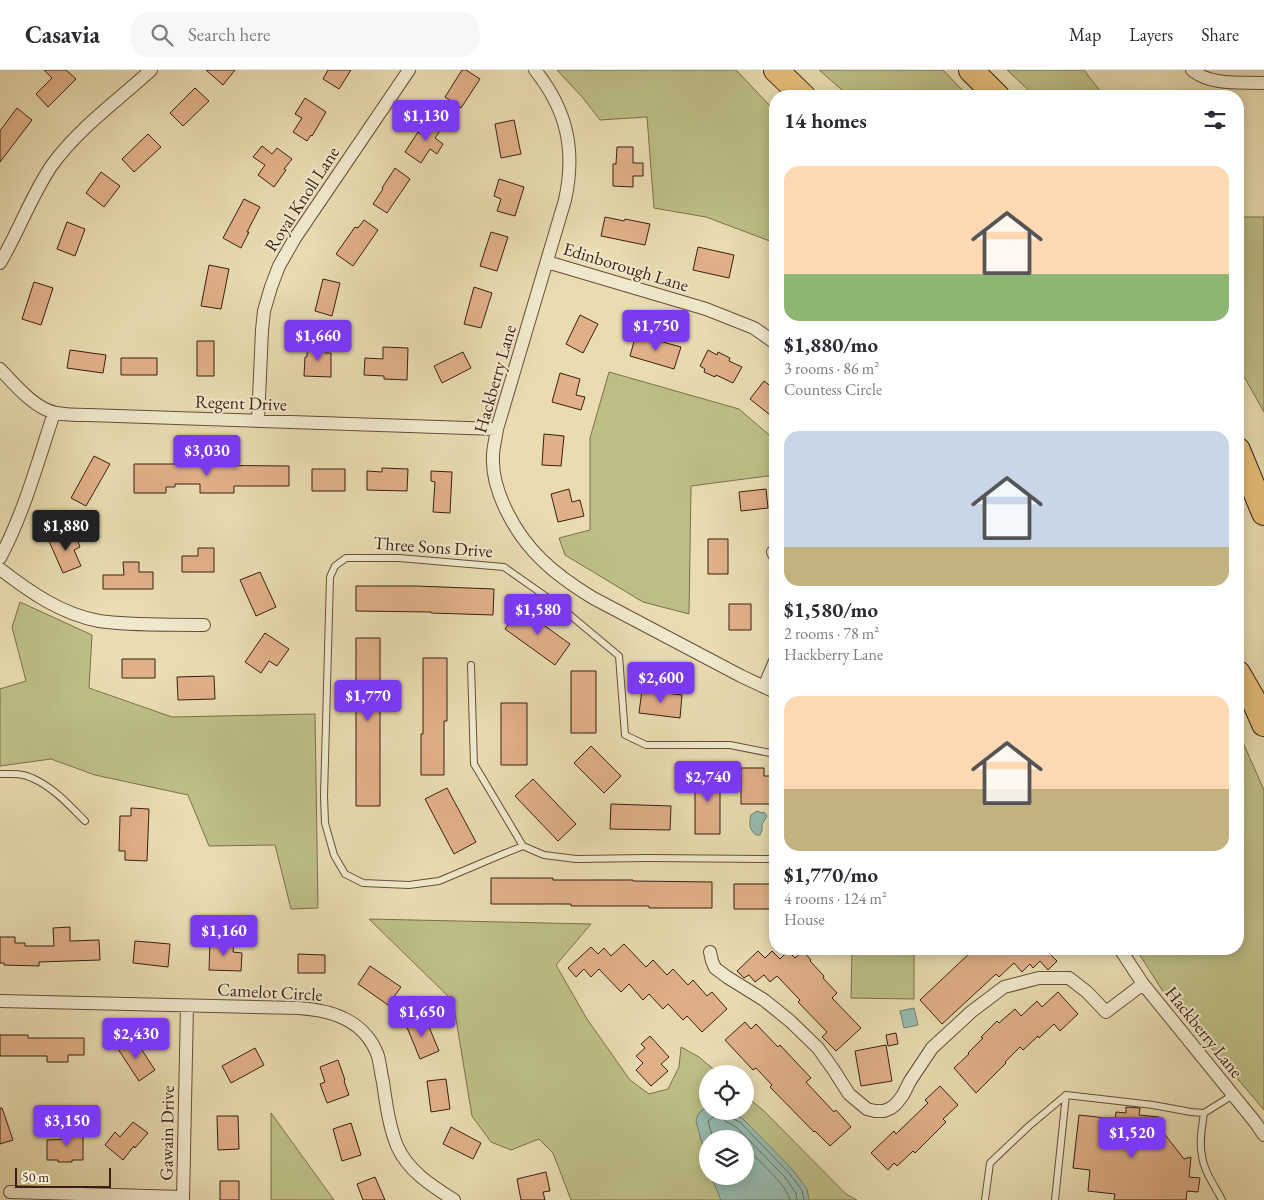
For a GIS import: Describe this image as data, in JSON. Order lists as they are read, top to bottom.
{
  "streets": {
    "street": [
      "Royal Knoll Lane",
      "Edinborough Lane",
      "Hackberry Lane",
      "Regent Drive",
      "Camelot Circle",
      "Gawain Drive"
    ],
    "lane": ["Three Sons Drive"]
  },
  "crossings": [
    ["Royal Knoll Lane", "Regent Drive"],
    ["Edinborough Lane", "Hackberry Lane"],
    ["Hackberry Lane", "Regent Drive"],
    ["Camelot Circle", "Gawain Drive"]
  ],
  "scale_bar": "50 m",
  "page": {
    "header": "Casavia",
    "search": "Search here",
    "nav": ["Map", "Layers", "Share"],
    "heading": "14 homes",
    "price": [
      "$1,130",
      "$1,750",
      "$1,660",
      "$3,030",
      "$1,880",
      "$1,580",
      "$2,600",
      "$1,770",
      "$2,740",
      "$1,160",
      "$1,650",
      "$2,430",
      "$3,150",
      "$1,520"
    ],
    "list": [
      {
        "name": "$1,880/mo",
        "note": "3 rooms · 86 m² · Countess Circle"
      },
      {
        "name": "$1,580/mo",
        "note": "2 rooms · 78 m² · Hackberry Lane"
      },
      {
        "name": "$1,770/mo",
        "note": "4 rooms · 124 m² · House"
      }
    ],
    "scale": "50 m"
  }
}
